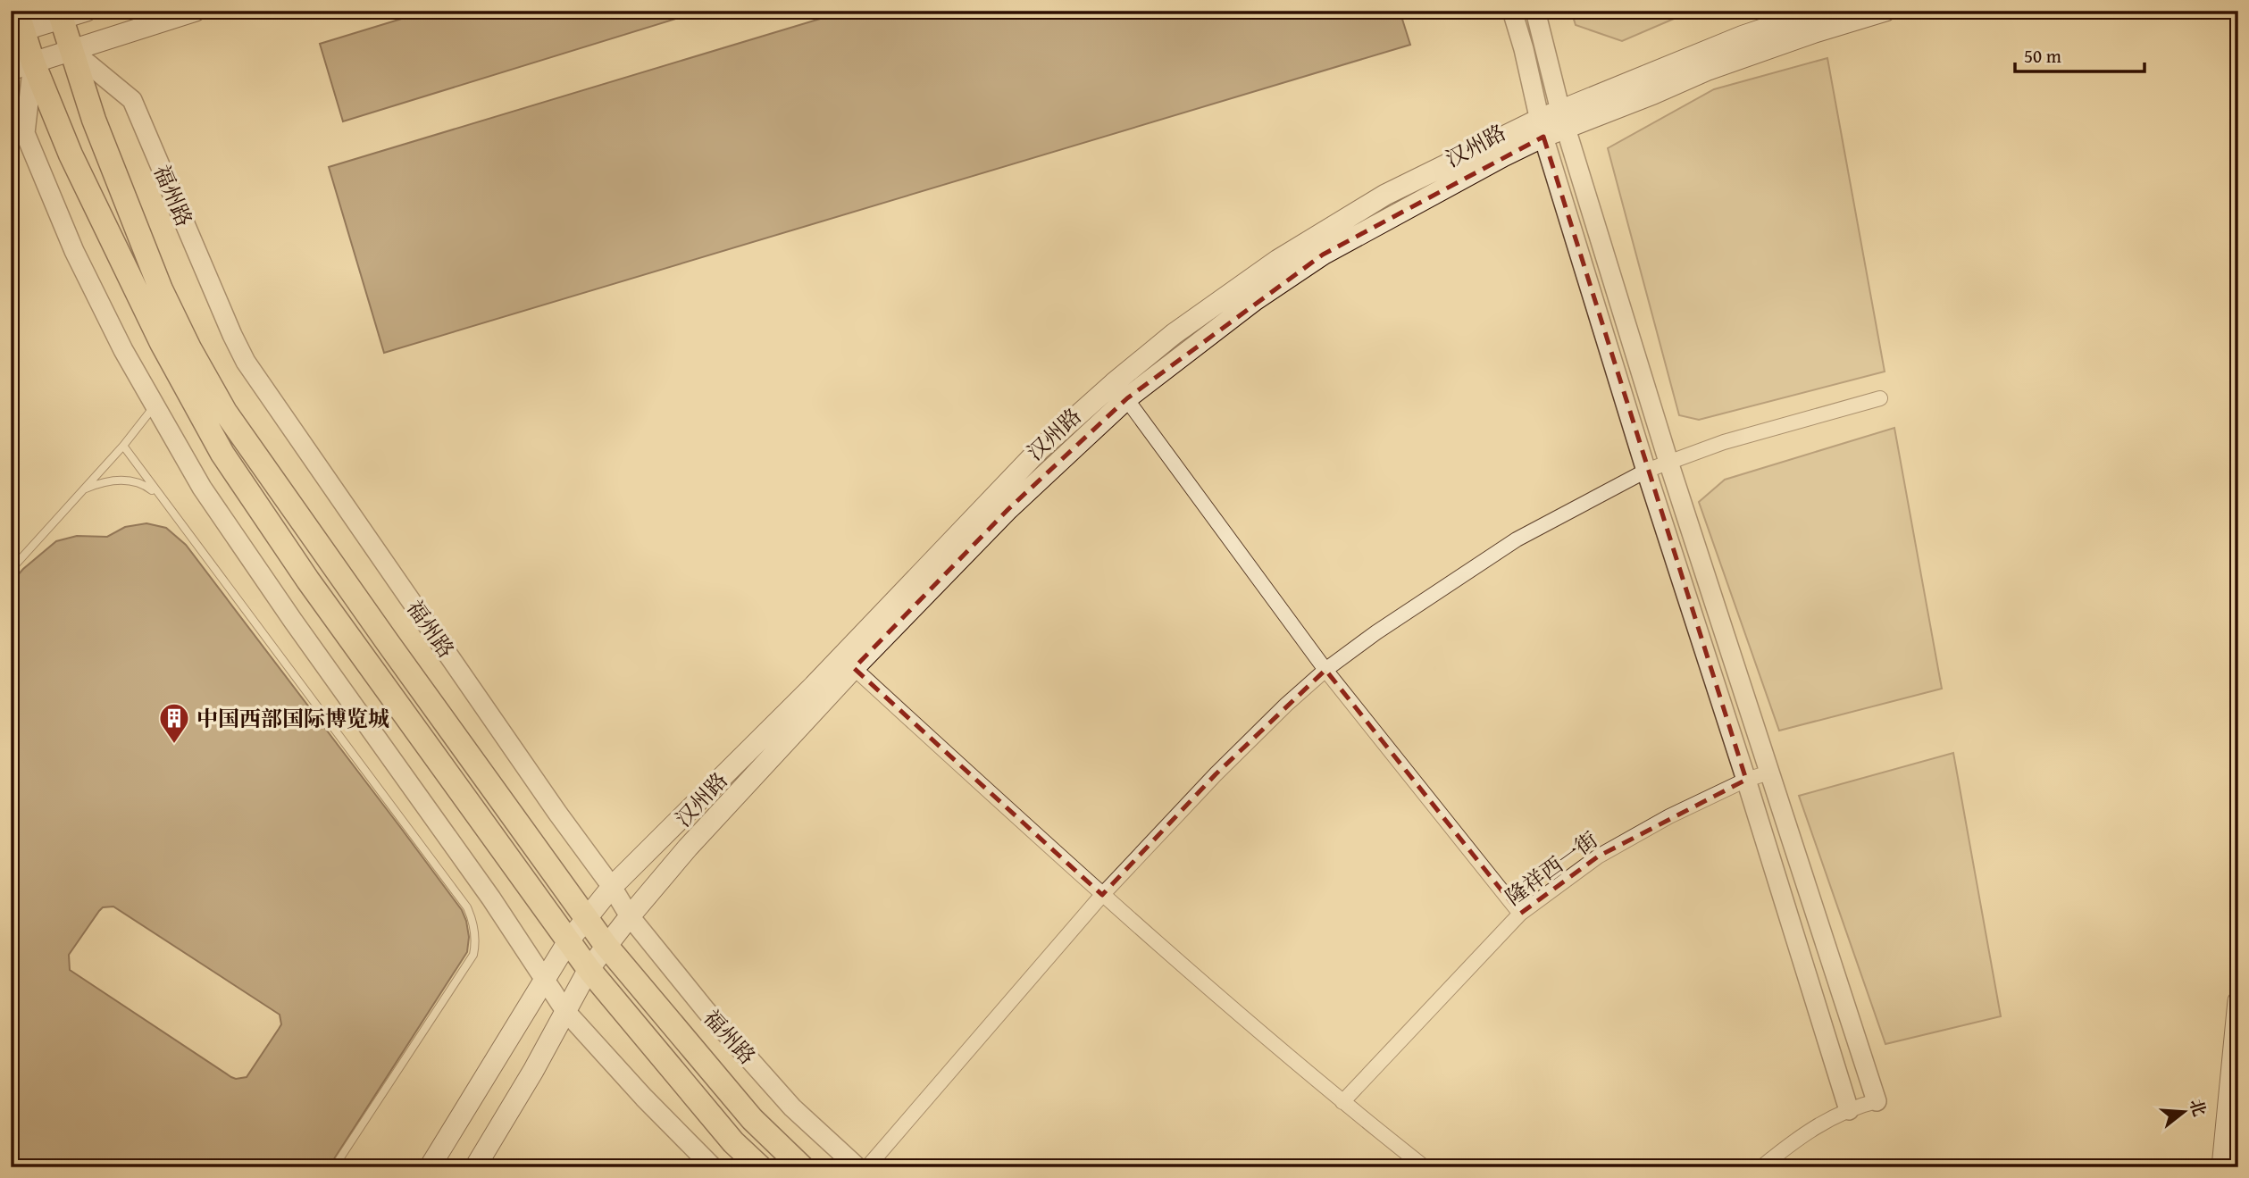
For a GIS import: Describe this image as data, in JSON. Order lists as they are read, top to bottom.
{
  "streets": {
    "main road": ["汉州路", "福州路"],
    "street": ["隆祥西一街"]
  },
  "crossings": [
    ["汉州路", "福州路"]
  ],
  "places": {
    "building": ["中国西部国际博览城"]
  },
  "scale_bar": "50 m",
  "north": "right"
}
